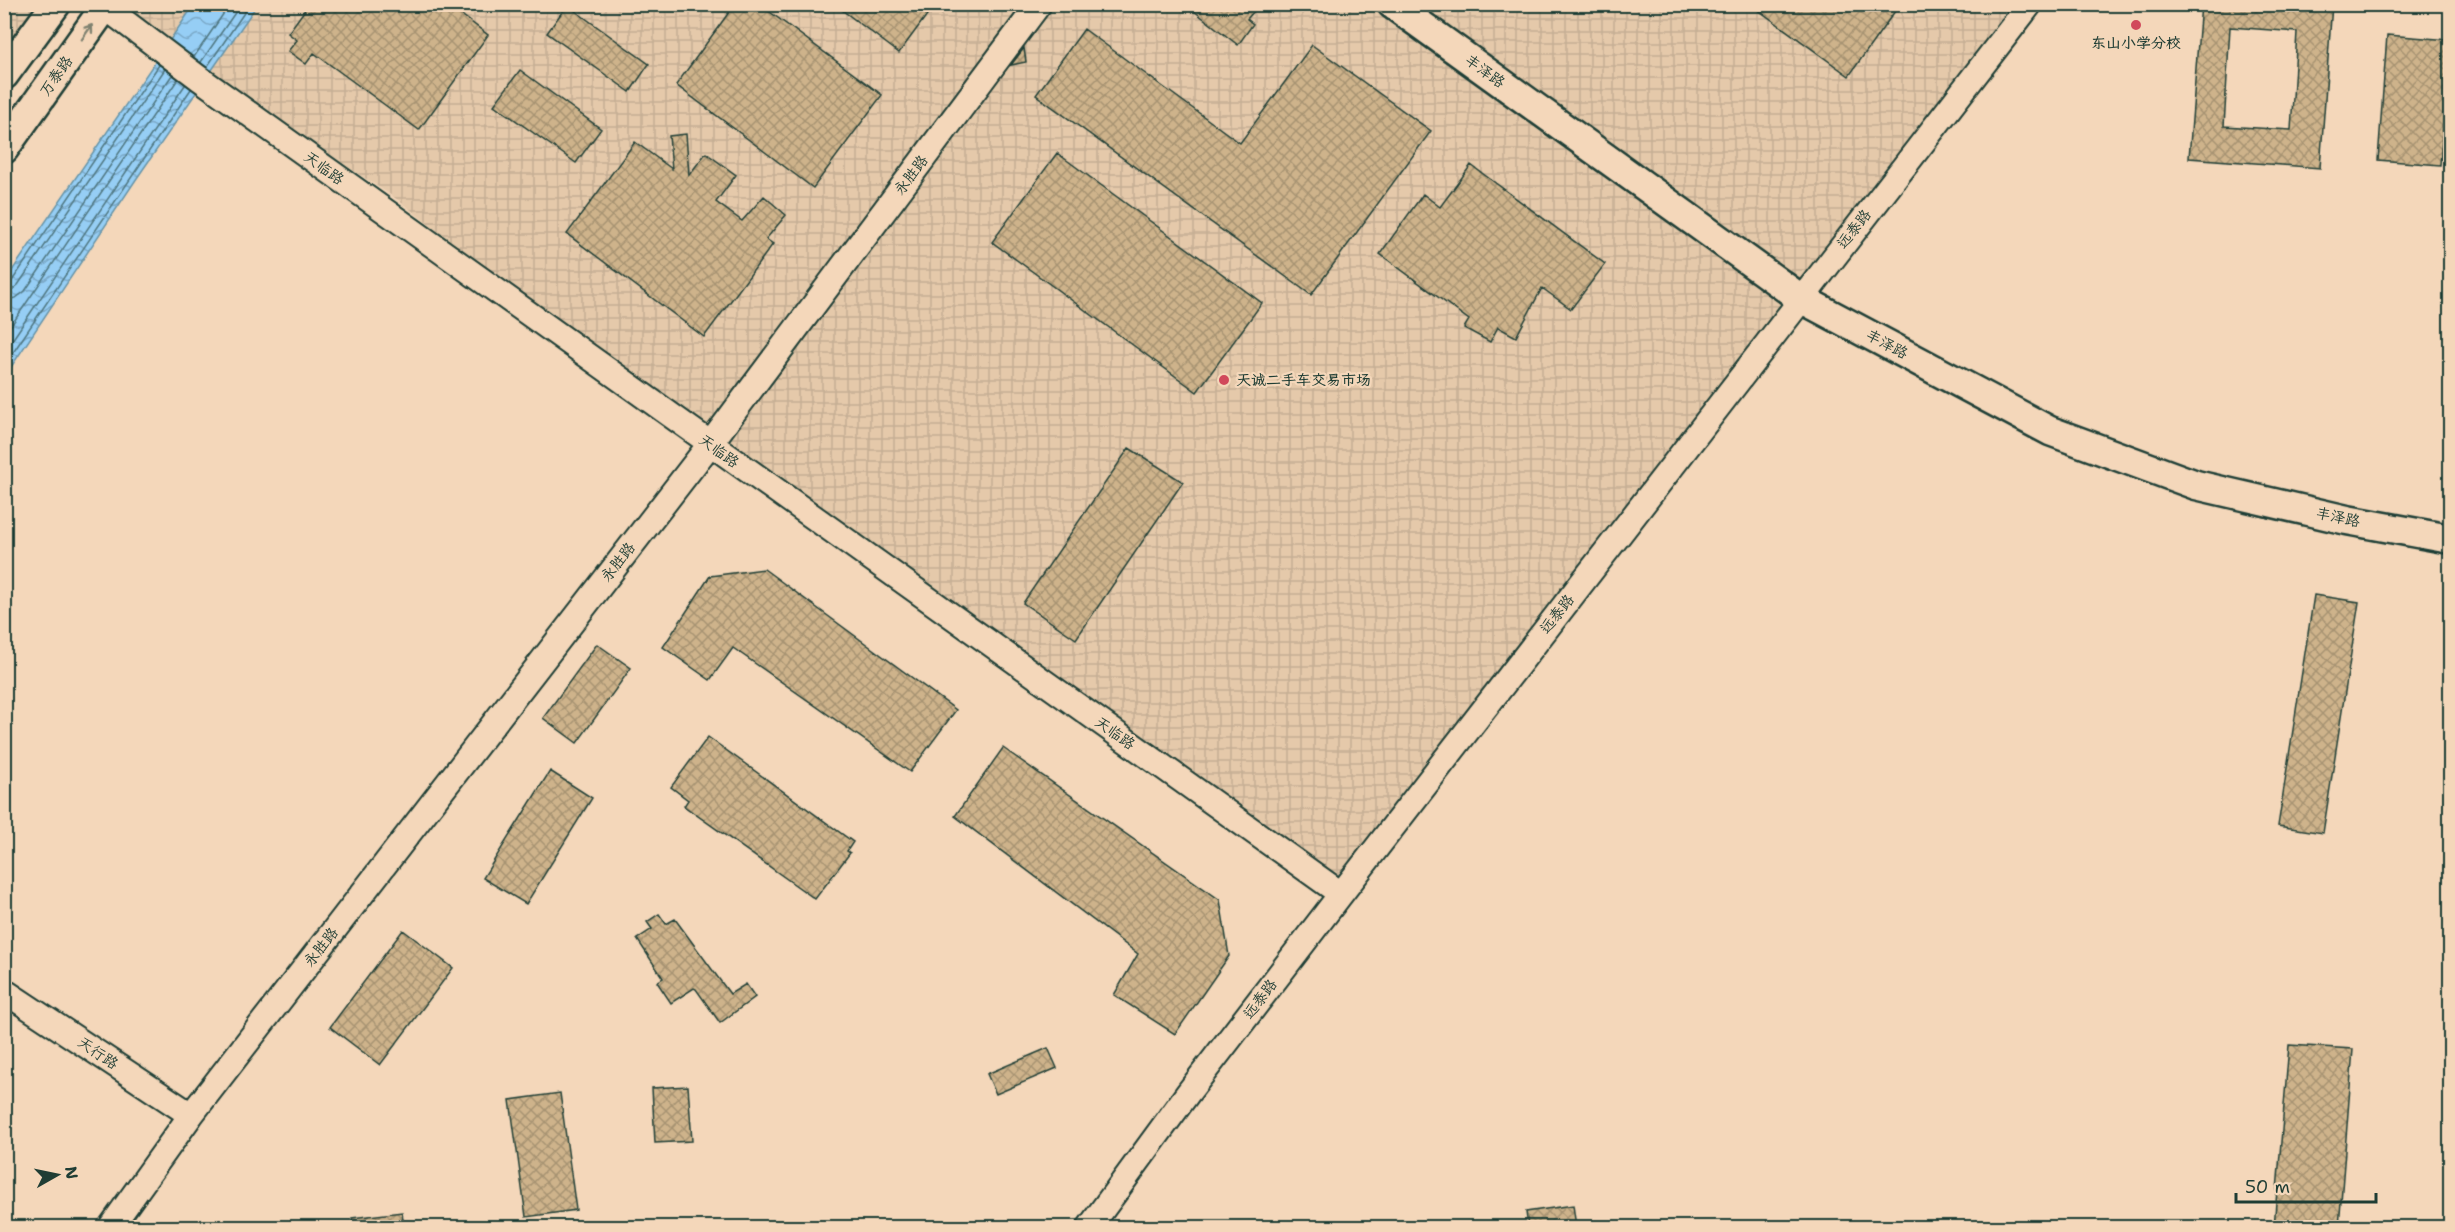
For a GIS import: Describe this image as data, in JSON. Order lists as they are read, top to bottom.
{
  "streets": {
    "main road": ["丰泽路", "万泰路"],
    "street": [
      "天临路",
      "永胜路",
      "远泰路",
      "天行路"
    ]
  },
  "crossings": [
    ["丰泽路", "远泰路"],
    ["万泰路", "天临路"],
    ["天临路", "永胜路"],
    ["天临路", "远泰路"],
    ["永胜路", "天行路"]
  ],
  "places": ["东山小学分校", "天诚二手车交易市场"],
  "scale_bar": "50 m",
  "north": "right"
}
